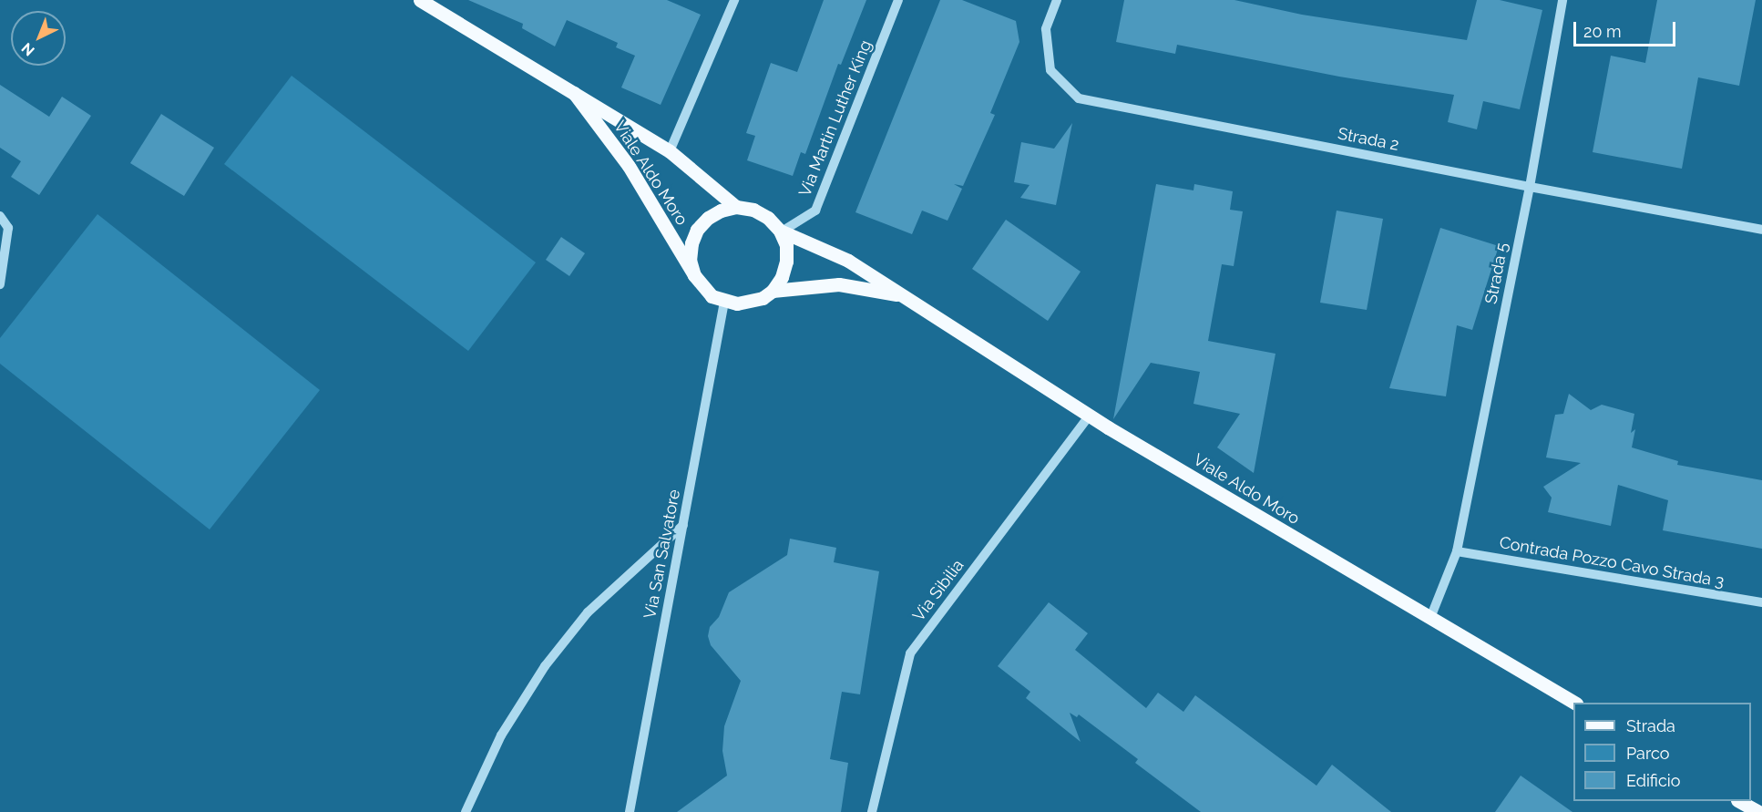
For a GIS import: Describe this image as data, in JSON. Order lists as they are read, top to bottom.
{
  "streets": {
    "main road": ["Viale Aldo Moro"],
    "street": [
      "Via Martin Luther King",
      "Strada 2",
      "Strada 5",
      "Via San Salvatore",
      "Contrada Pozzo Cavo Strada 3",
      "Via Sibilia"
    ]
  },
  "crossings": [
    ["Via Martin Luther King", "Viale Aldo Moro"],
    ["Via Martin Luther King", "Via San Salvatore"],
    ["Strada 2", "Strada 5"],
    ["Viale Aldo Moro", "Strada 5"],
    ["Viale Aldo Moro", "Via San Salvatore"],
    ["Viale Aldo Moro", "Via Sibilia"],
    ["Strada 5", "Contrada Pozzo Cavo Strada 3"]
  ],
  "legend": ["Strada", "Parco", "Edificio"],
  "scale_bar": "20 m",
  "north": "bottom left"
}
